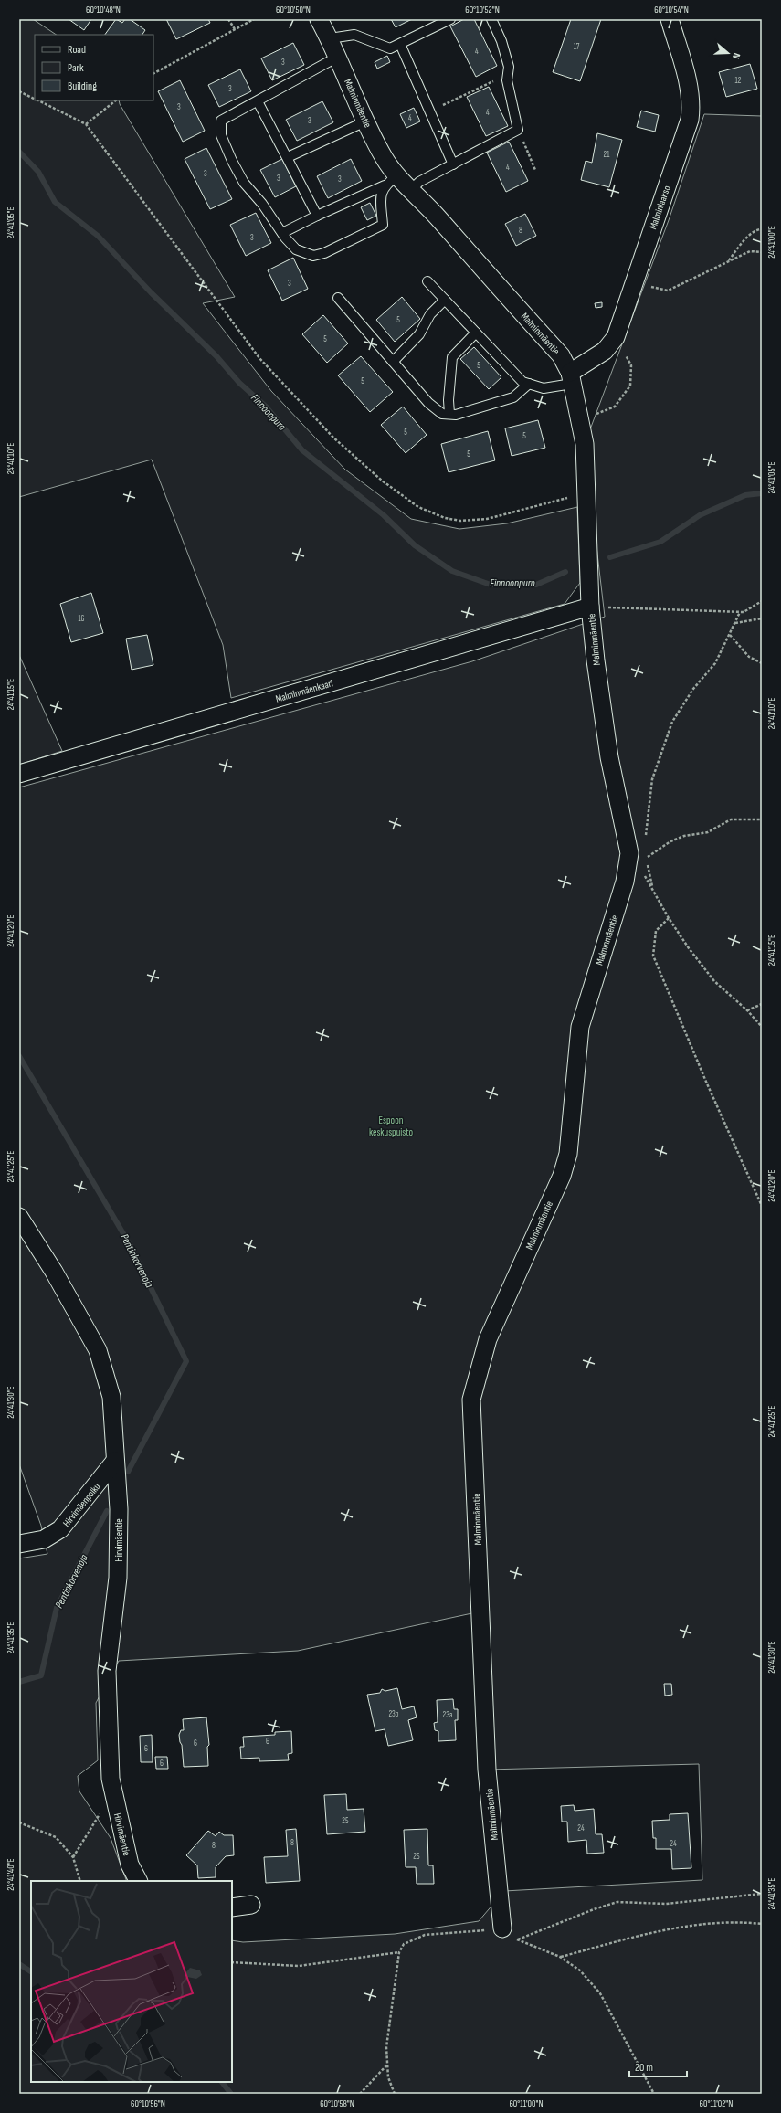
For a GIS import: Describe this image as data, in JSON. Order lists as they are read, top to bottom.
{
  "streets": {
    "street": [
      "Malminmäentie",
      "Malminlaakso",
      "Malminmäenkaari",
      "Hirvimäenpolku",
      "Hirvimäentie"
    ]
  },
  "crossings": [
    ["Malminmäentie", "Malminlaakso"],
    ["Malminmäentie", "Malminmäenkaari"],
    ["Hirvimäenpolku", "Hirvimäentie"]
  ],
  "water": ["Finnoonpuro", "Pentinkorvenoja"],
  "parks": ["Espoon keskuspuisto"],
  "house_numbers": [
    "17",
    "4",
    "3",
    "12",
    "3",
    "3",
    "4",
    "4",
    "3",
    "21",
    "4",
    "3",
    "3",
    "3",
    "8",
    "3",
    "3",
    "5",
    "5",
    "5",
    "5",
    "5",
    "5",
    "5",
    "16",
    "23b",
    "23a",
    "6",
    "6",
    "6",
    "6",
    "25",
    "24",
    "8",
    "24",
    "8",
    "25"
  ],
  "legend": ["Road", "Park", "Building"],
  "scale_bar": "20 m",
  "north": "right",
  "coordinates": [
    "60°10'48\"N",
    "60°10'50\"N",
    "60°10'52\"N",
    "60°10'54\"N",
    "24°41'05\"E",
    "24°41'00\"E",
    "24°41'10\"E",
    "24°41'15\"E",
    "24°41'20\"E",
    "24°41'25\"E",
    "24°41'30\"E",
    "24°41'35\"E",
    "24°41'40\"E",
    "60°10'56\"N",
    "60°10'58\"N",
    "60°11'00\"N",
    "60°11'02\"N"
  ]
}
